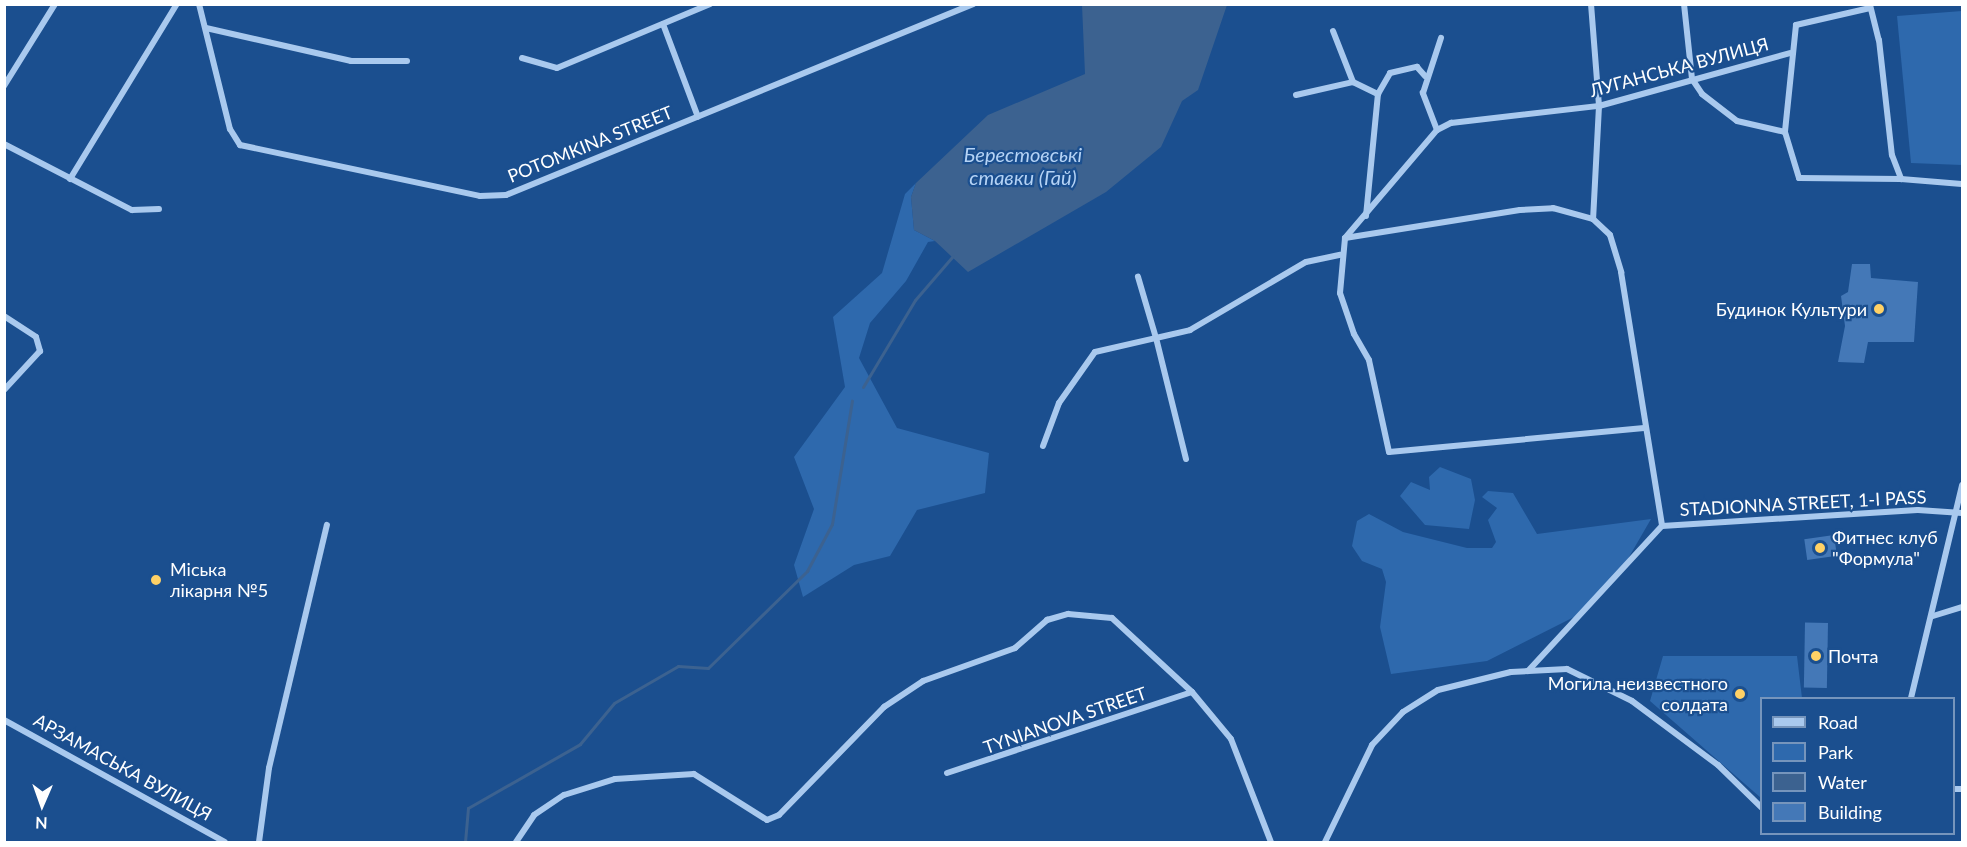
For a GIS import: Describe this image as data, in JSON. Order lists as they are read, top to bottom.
{
  "streets": {
    "street": [
      "ЛУГАНСЬКА ВУЛИЦЯ",
      "POTOMKINA STREET",
      "STADIONNA STREET, 1-I PASS",
      "TYNIANOVA STREET",
      "АРЗАМАСЬКА ВУЛИЦЯ"
    ]
  },
  "water": ["Берестовські ставки (Гай)"],
  "places": [
    "Будинок Культури",
    "Фитнес клуб \"Формула\"",
    "Міська лікарня №5",
    "Почта",
    "Могила неизвестного солдата"
  ],
  "legend": [
    "Road",
    "Park",
    "Water",
    "Building"
  ],
  "north": "bottom"
}
